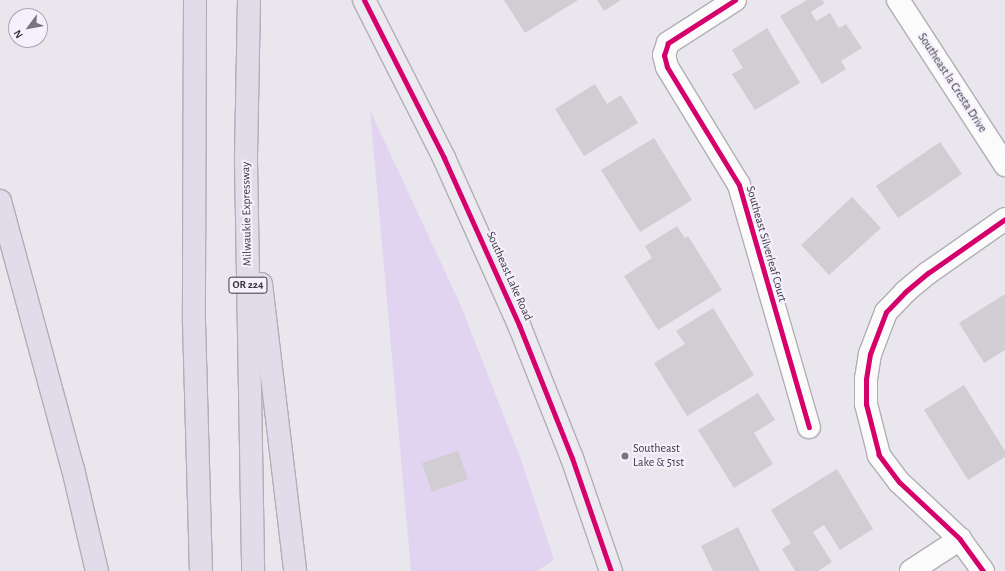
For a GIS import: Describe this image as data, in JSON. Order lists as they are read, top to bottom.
{
  "streets": {
    "highway": ["Milwaukie Expressway", "OR 224"],
    "main road": ["Southeast Lake Road"],
    "street": ["Southeast la Cresta Drive", "Southeast Silverleaf Court"]
  },
  "places": ["Southeast Lake & 51st"],
  "north": "bottom left"
}
